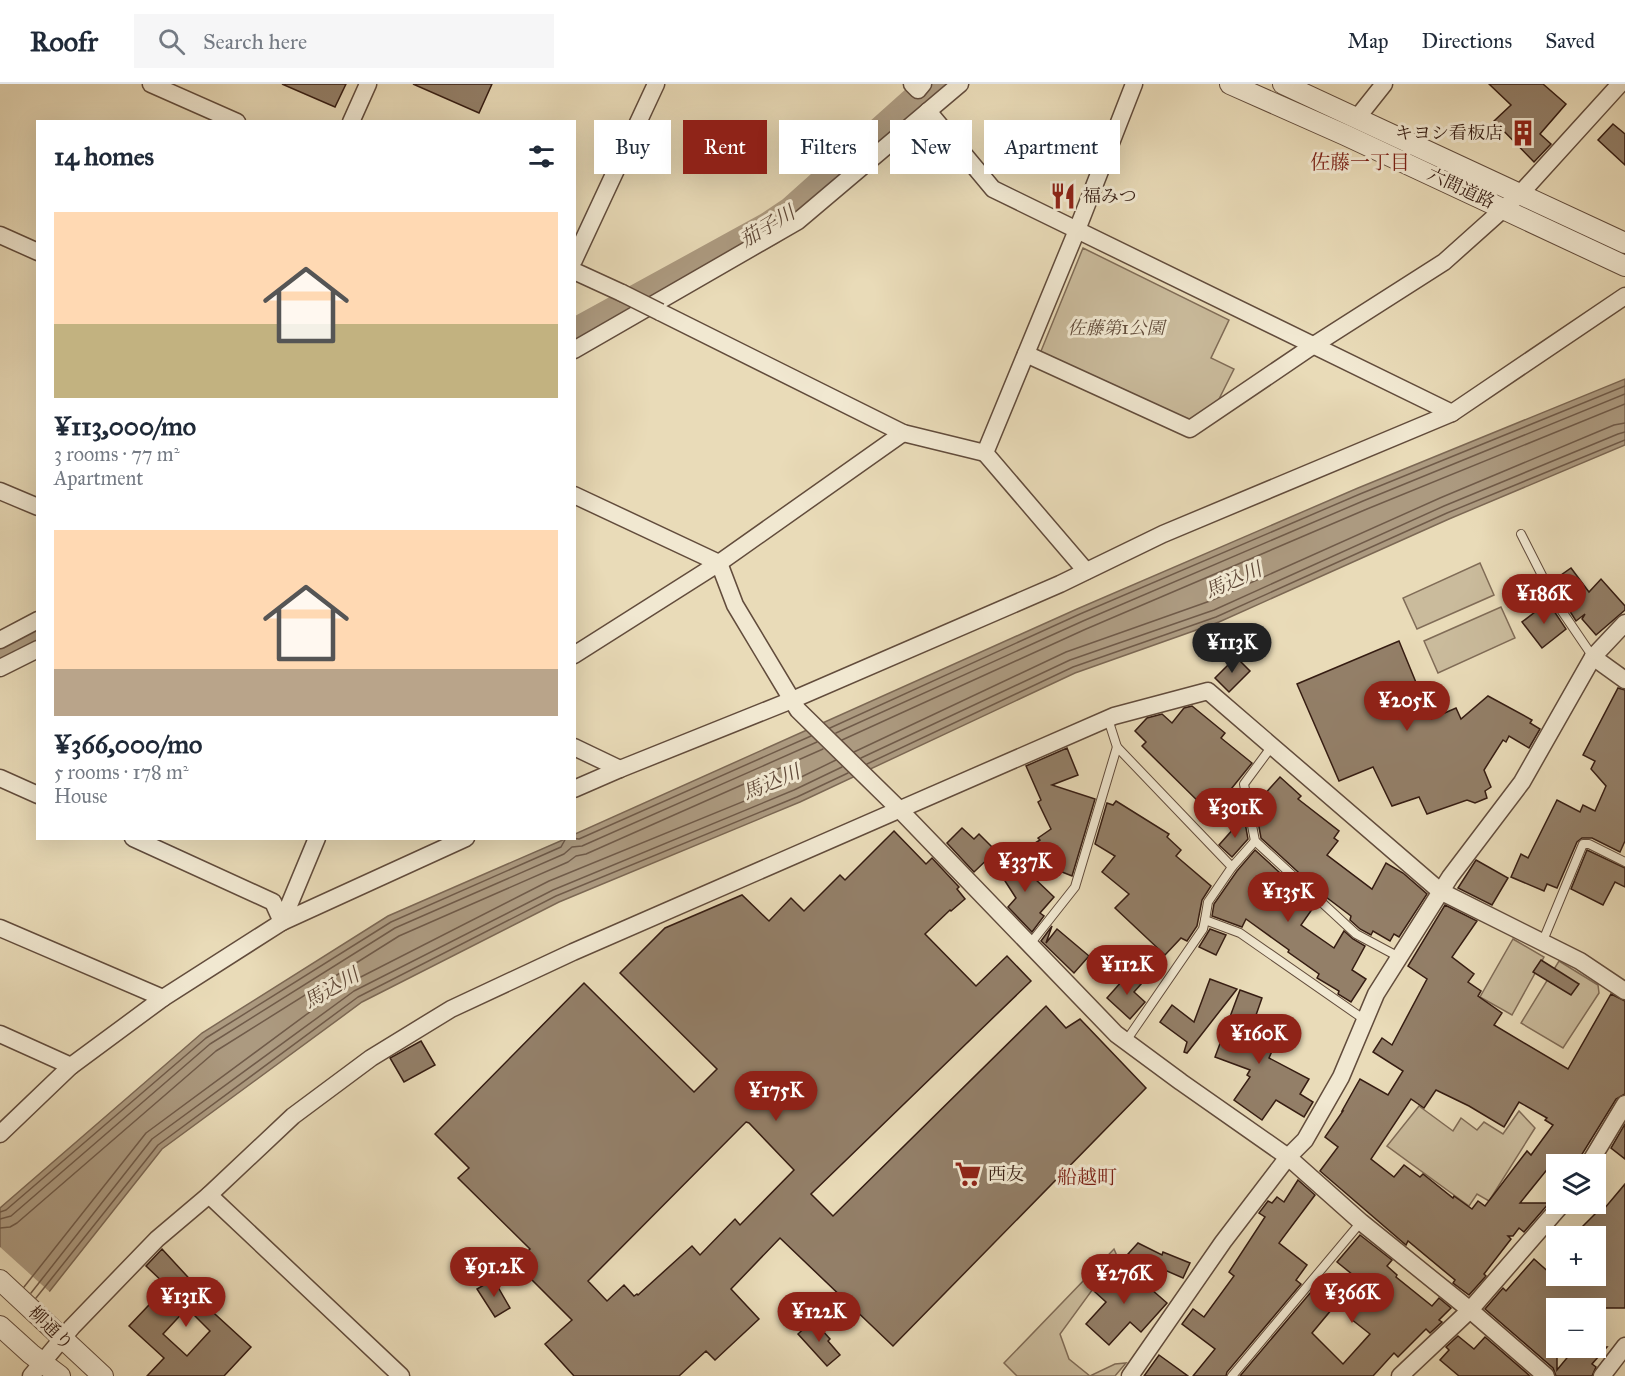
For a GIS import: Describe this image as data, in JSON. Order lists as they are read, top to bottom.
{
  "streets": {
    "street": ["六間道路", "柳通り"]
  },
  "districts": ["佐藤一丁目", "船越町"],
  "water": ["茄子川", "馬込川"],
  "parks": ["佐藤第1公園"],
  "places": {
    "building": ["キヨシ看板店"],
    "restaurant": ["福みつ"],
    "supermarket": ["西友"]
  },
  "page": {
    "header": "Roofr",
    "search": "Search here",
    "nav": ["Map", "Directions", "Saved"],
    "chip": [
      "Buy",
      "Rent",
      "Filters",
      "New",
      "Apartment"
    ],
    "heading": "14 homes",
    "list": [
      {
        "name": "¥113,000/mo",
        "note": "3 rooms · 77 m² · Apartment"
      },
      {
        "name": "¥366,000/mo",
        "note": "5 rooms · 178 m² · House"
      }
    ],
    "price": [
      "¥186K",
      "¥113K",
      "¥205K",
      "¥301K",
      "¥337K",
      "¥135K",
      "¥112K",
      "¥160K",
      "¥175K",
      "¥91.2K",
      "¥276K",
      "¥366K",
      "¥131K",
      "¥122K"
    ],
    "map_buttons": ["+", "−"]
  }
}
